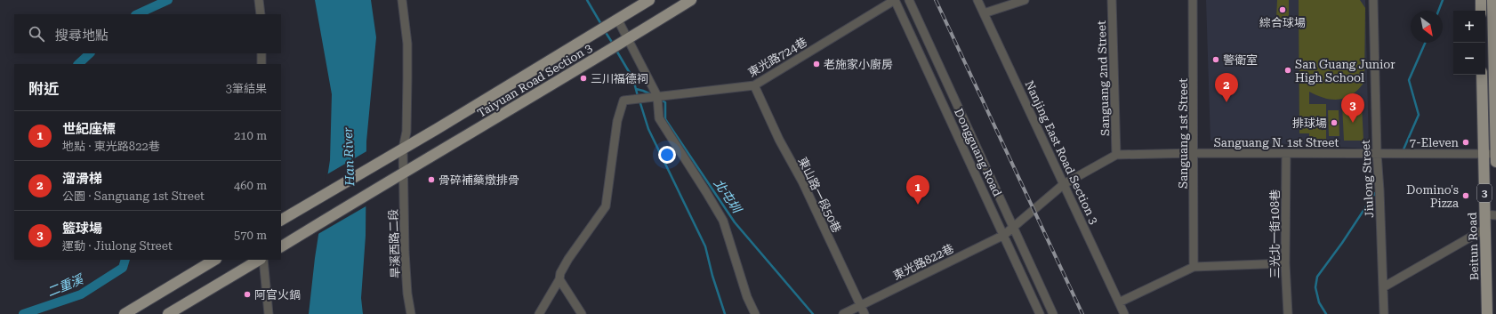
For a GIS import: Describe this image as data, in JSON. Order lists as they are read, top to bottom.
{
  "streets": {
    "main road": ["Taiyuan Road Section 3", "3", "Beitun Road"],
    "street": [
      "東光路724巷",
      "Sanguang 2nd Street",
      "Sanguang 1st Street",
      "Sanguang N. 1st Street",
      "Dongguang Road",
      "Nanjing East Road Section 3",
      "Jiulong Street",
      "東山路一段50巷",
      "三光北一街108巷",
      "旱溪西路二段",
      "東光路822巷"
    ]
  },
  "crossings": [
    ["東光路724巷", "Dongguang Road"],
    ["東光路724巷", "東山路一段50巷"],
    ["Sanguang 2nd Street", "Sanguang N. 1st Street"],
    ["Taiyuan Road Section 3", "旱溪西路二段"],
    ["Sanguang 1st Street", "Sanguang N. 1st Street"],
    ["Sanguang N. 1st Street", "Dongguang Road"],
    ["Sanguang N. 1st Street", "Nanjing East Road Section 3"],
    ["Sanguang N. 1st Street", "Jiulong Street"],
    ["Sanguang N. 1st Street", "三光北一街108巷"],
    ["Sanguang N. 1st Street", "Beitun Road"],
    ["Sanguang N. 1st Street", "東光路822巷"],
    ["Dongguang Road", "東光路822巷"],
    ["東山路一段50巷", "東光路822巷"]
  ],
  "water": ["Han River", "北屯圳", "二重溪"],
  "places": [
    "綜合球場",
    "警衛室",
    "老施家小廚房",
    "San Guang Junior High School",
    "三川福德祠",
    "排球場",
    "7-Eleven",
    "骨碎補藥燉排骨",
    "Domino's Pizza",
    "阿官火鍋"
  ],
  "north": "bottom right",
  "page": {
    "map_buttons": ["+", "−"],
    "search": "搜尋地點",
    "heading": ["附近", "3筆結果"],
    "pins": ["2", "3", "1"],
    "list": [
      {
        "mark": "1",
        "name": "世紀座標",
        "note": "地點 · 東光路822巷",
        "value": "210 m"
      },
      {
        "mark": "2",
        "name": "溜滑梯",
        "note": "公園 · Sanguang 1st Street",
        "value": "460 m"
      },
      {
        "mark": "3",
        "name": "籃球場",
        "note": "運動 · Jiulong Street",
        "value": "570 m"
      }
    ]
  }
}
